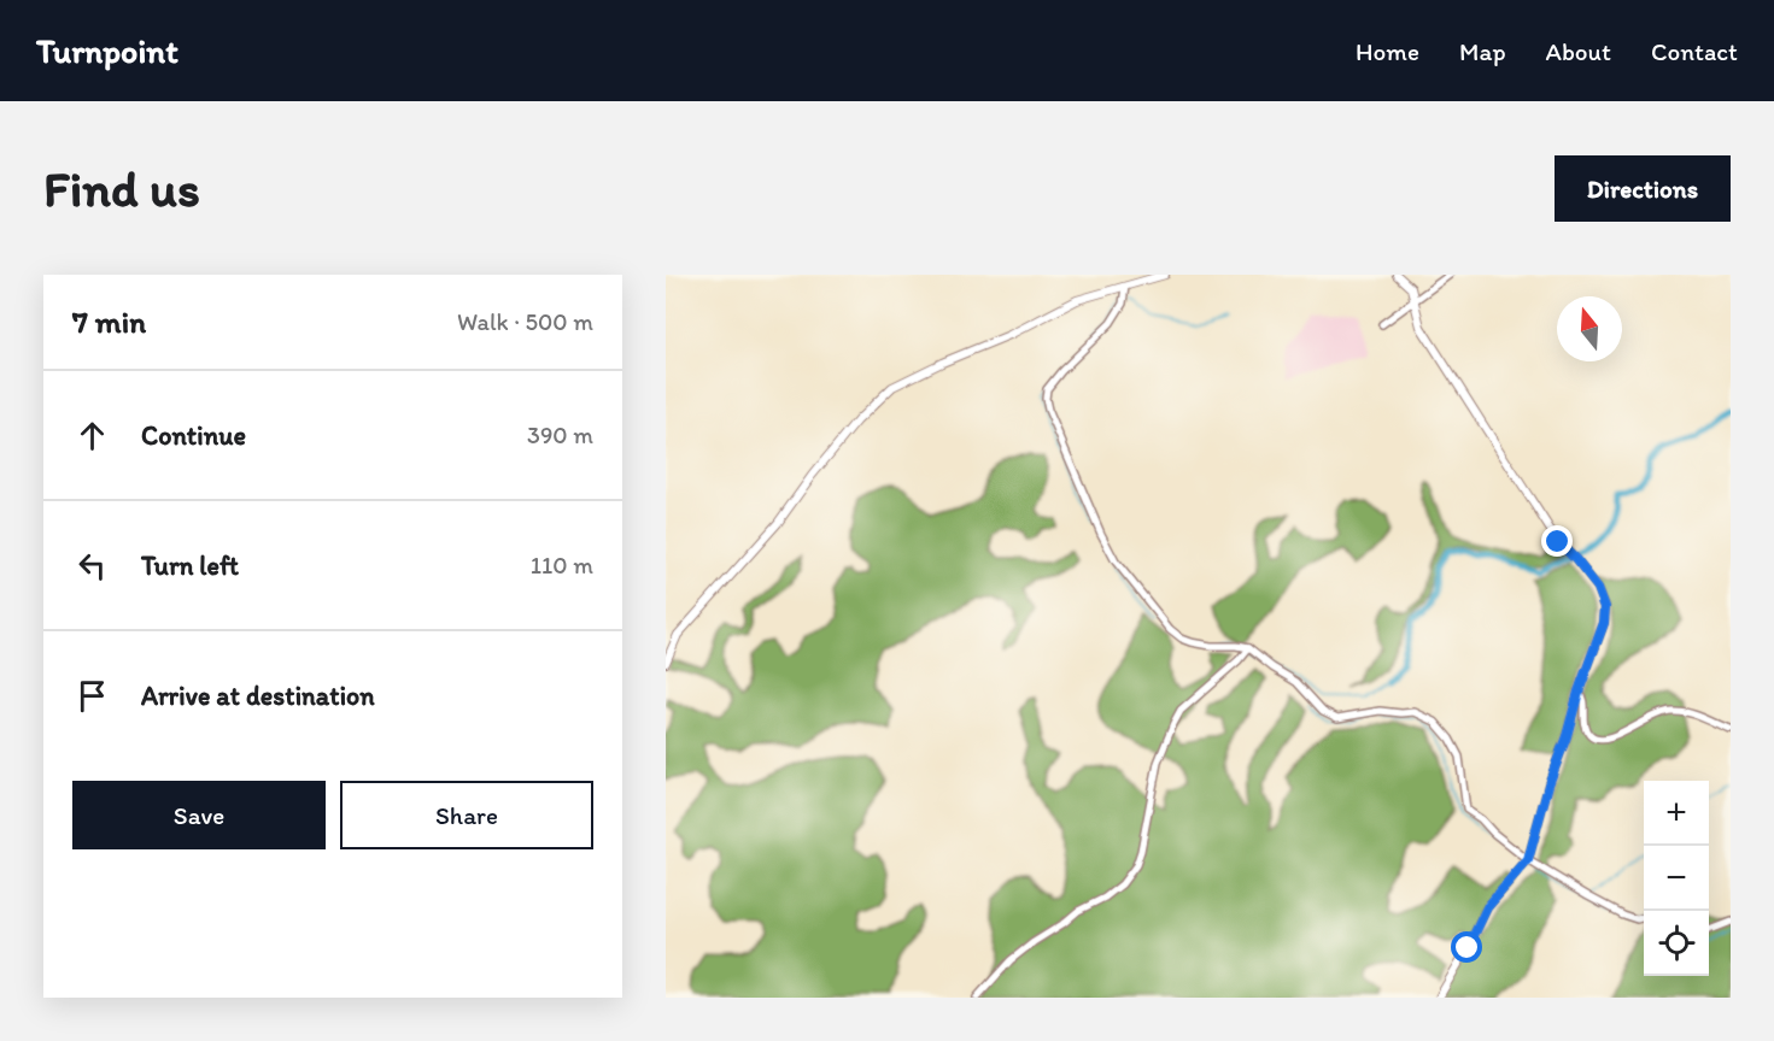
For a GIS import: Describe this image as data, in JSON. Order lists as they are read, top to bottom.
{
  "north": "top",
  "page": {
    "header": "Turnpoint",
    "nav": [
      "Home",
      "Map",
      "About",
      "Contact"
    ],
    "buttons": [
      "Directions",
      ["Save", "Share"]
    ],
    "title": "Find us",
    "heading": ["7 min", "Walk · 500 m"],
    "list": [
      ["Continue", "390 m"],
      ["Turn left", "110 m"],
      "Arrive at destination"
    ],
    "map_buttons": ["+", "−"]
  }
}
